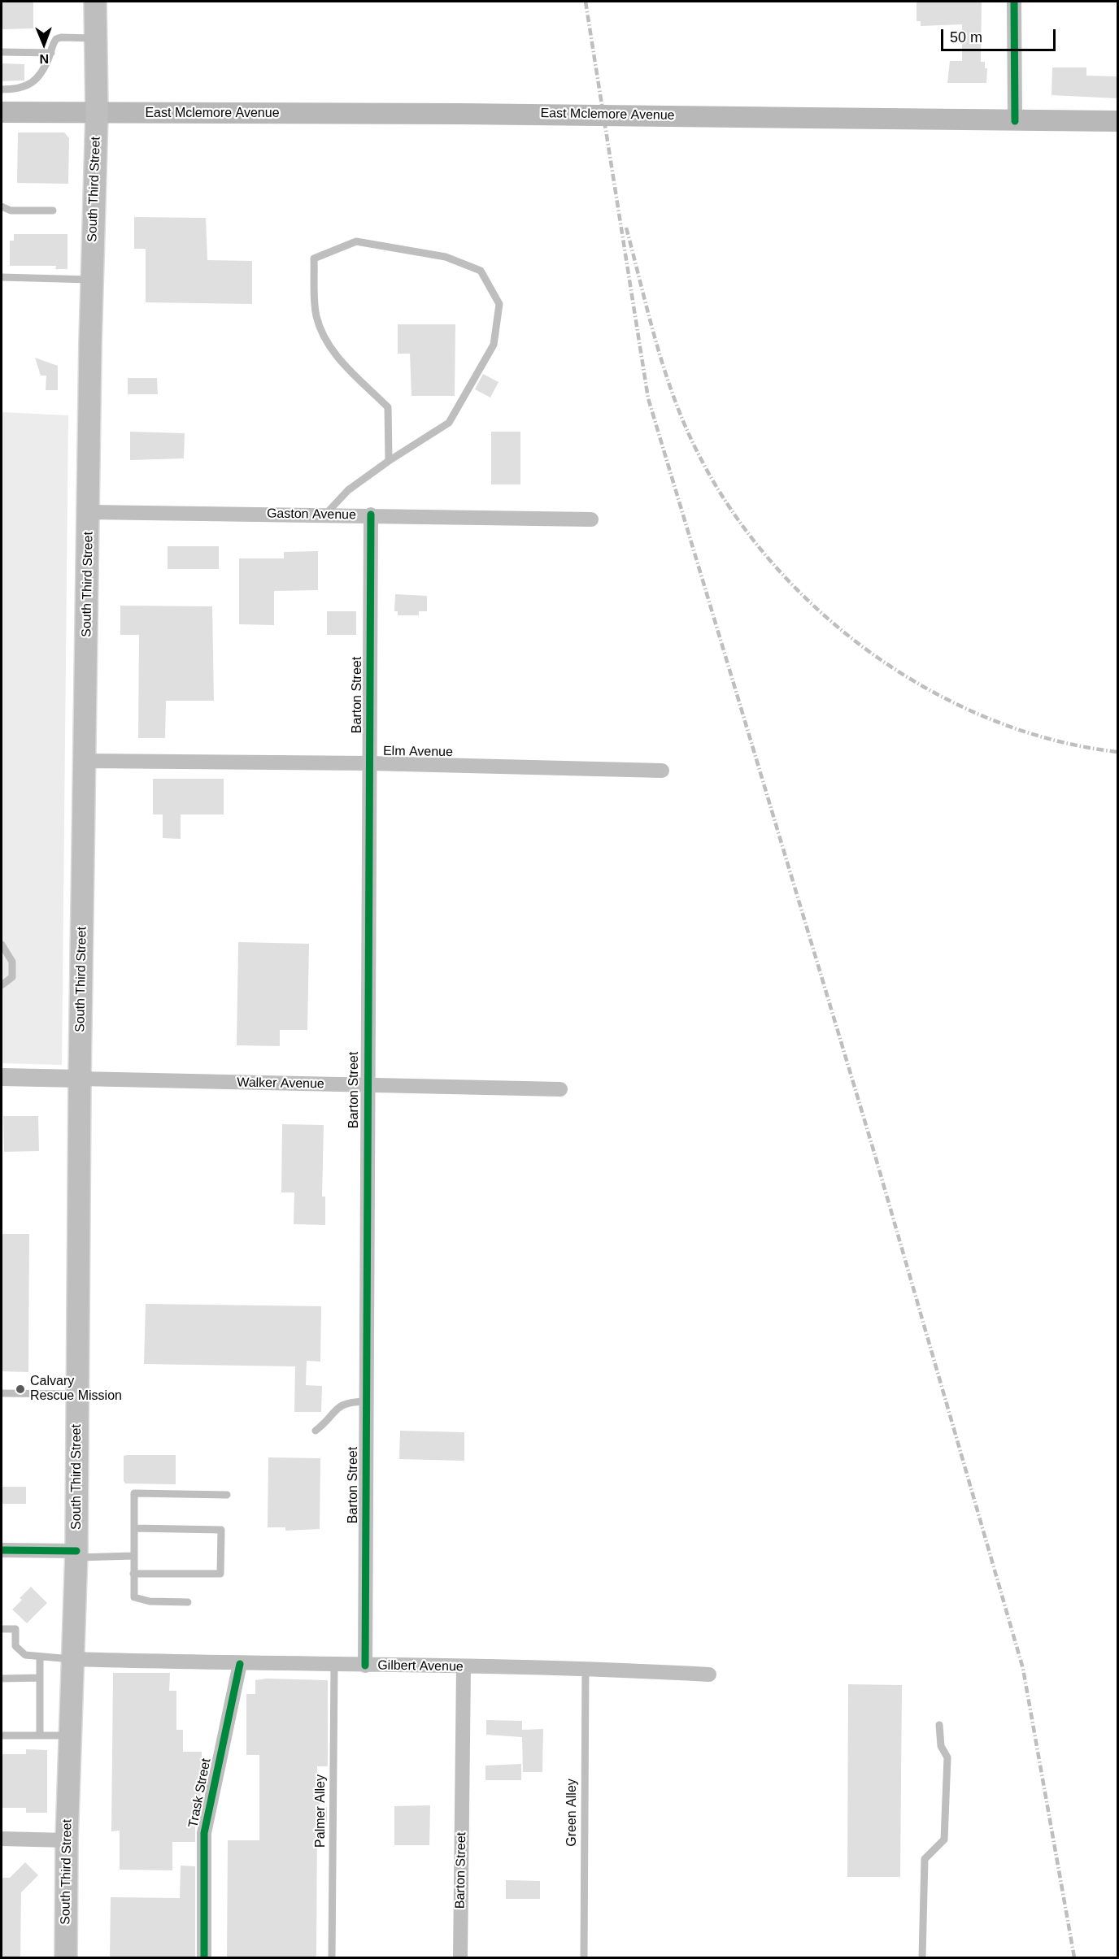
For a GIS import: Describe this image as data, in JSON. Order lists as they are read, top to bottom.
{
  "streets": {
    "main road": ["East Mclemore Avenue", "South Third Street"],
    "street": [
      "Gaston Avenue",
      "Barton Street",
      "Elm Avenue",
      "Walker Avenue",
      "Gilbert Avenue",
      "Trask Street"
    ],
    "lane": ["Palmer Alley", "Green Alley"]
  },
  "crossings": [
    ["East Mclemore Avenue", "South Third Street"],
    ["South Third Street", "Gaston Avenue"],
    ["South Third Street", "Elm Avenue"],
    ["South Third Street", "Walker Avenue"],
    ["South Third Street", "Gilbert Avenue"],
    ["Gaston Avenue", "Barton Street"],
    ["Barton Street", "Elm Avenue"],
    ["Barton Street", "Walker Avenue"],
    ["Barton Street", "Gilbert Avenue"],
    ["Gilbert Avenue", "Trask Street"],
    ["Gilbert Avenue", "Palmer Alley"],
    ["Gilbert Avenue", "Green Alley"]
  ],
  "places": ["Calvary Rescue Mission"],
  "scale_bar": "50 m",
  "north": "bottom"
}
